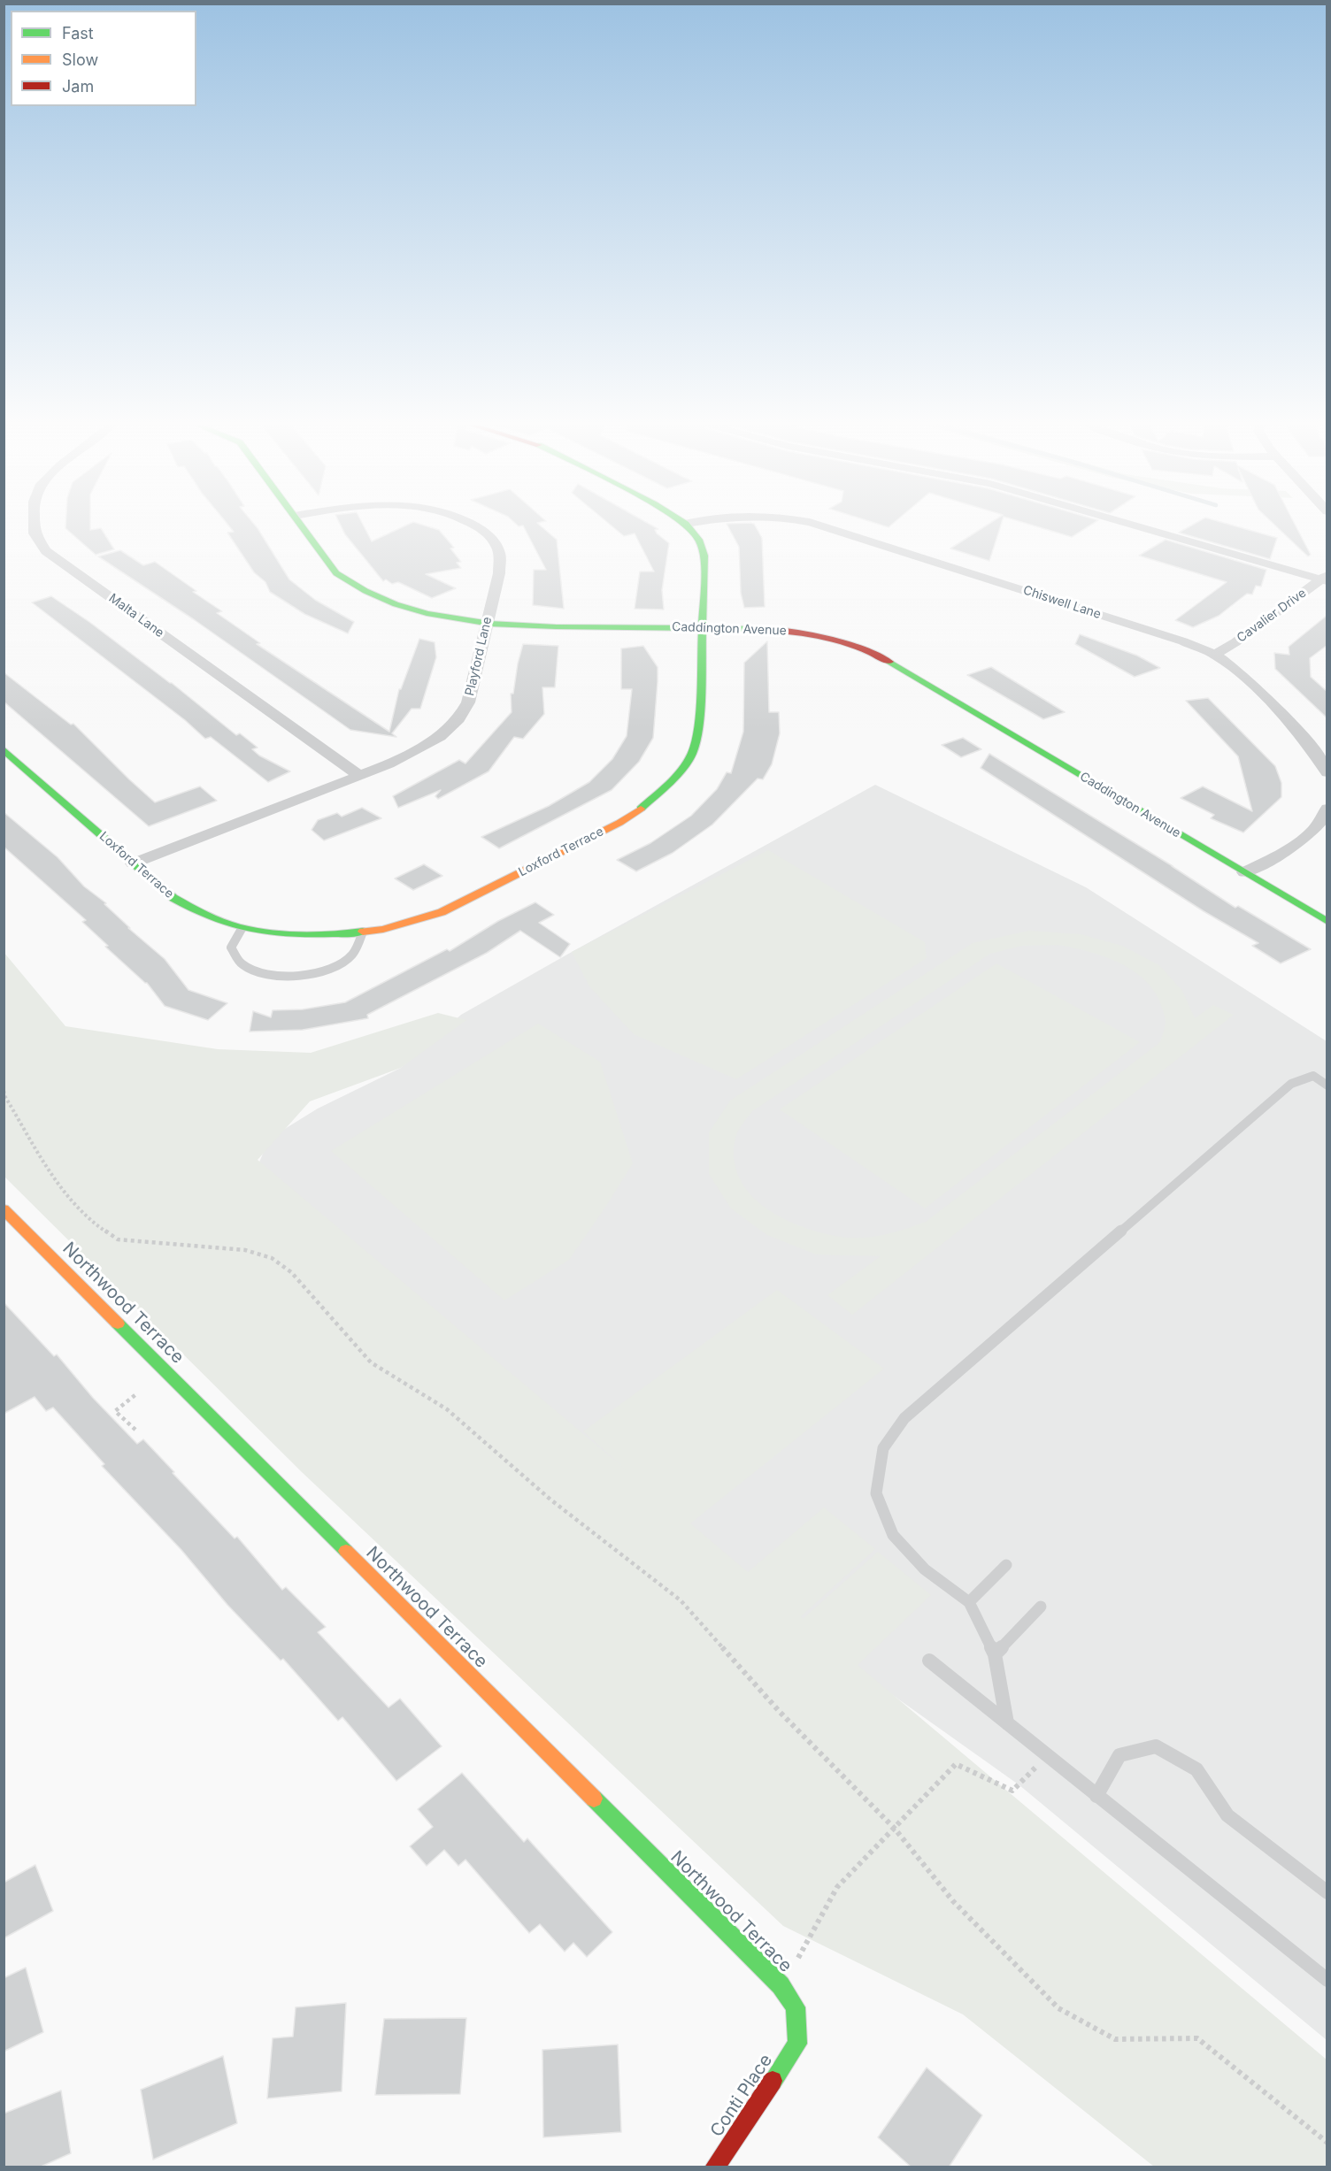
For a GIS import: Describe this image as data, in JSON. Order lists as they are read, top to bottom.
{
  "streets": {
    "street": [
      "Chiswell Lane",
      "Malta Lane",
      "Cavalier Drive",
      "Caddington Avenue",
      "Playford Lane",
      "Loxford Terrace",
      "Northwood Terrace",
      "Conti Place"
    ]
  },
  "crossings": [
    ["Chiswell Lane", "Cavalier Drive"],
    ["Malta Lane", "Playford Lane"],
    ["Caddington Avenue", "Playford Lane"],
    ["Caddington Avenue", "Loxford Terrace"],
    ["Playford Lane", "Loxford Terrace"],
    ["Northwood Terrace", "Conti Place"]
  ],
  "legend": ["Fast", "Slow", "Jam"]
}
